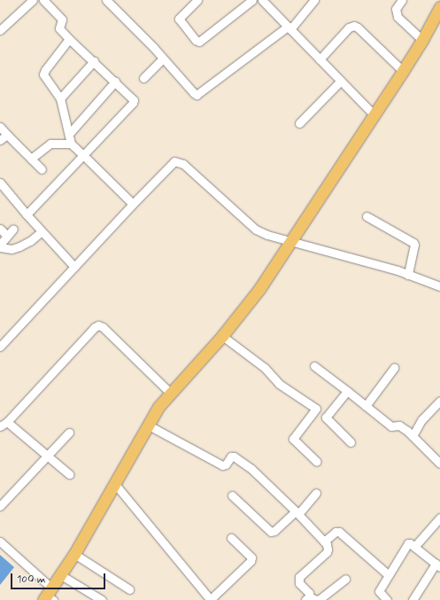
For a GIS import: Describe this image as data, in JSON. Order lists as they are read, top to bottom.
{
  "scale_bar": "100 m"
}
